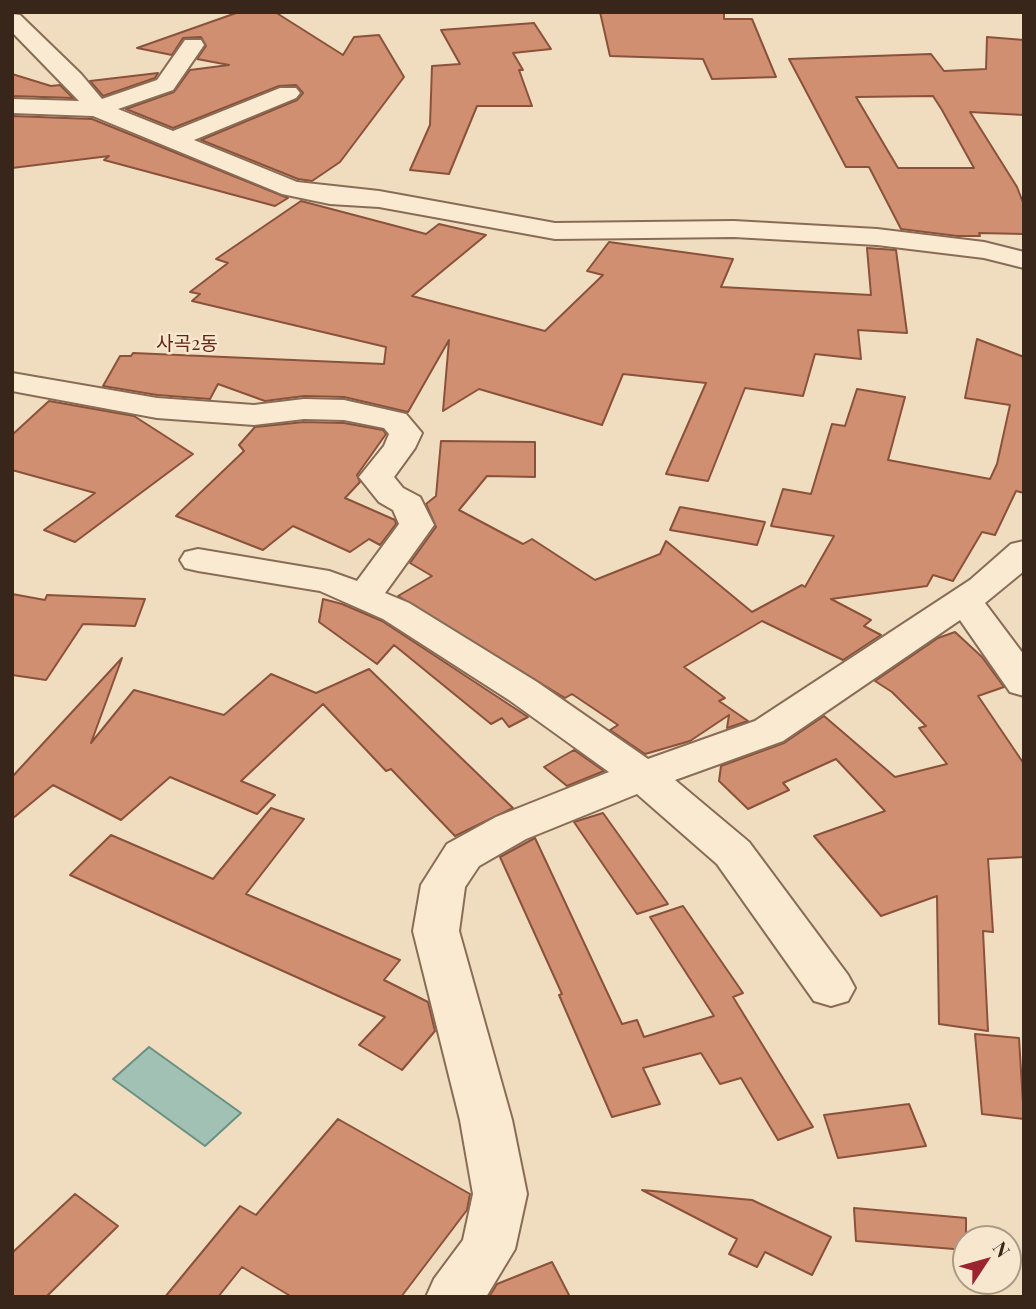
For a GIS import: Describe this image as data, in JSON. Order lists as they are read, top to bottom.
{
  "districts": ["사곡2동"],
  "north": "top right"
}
